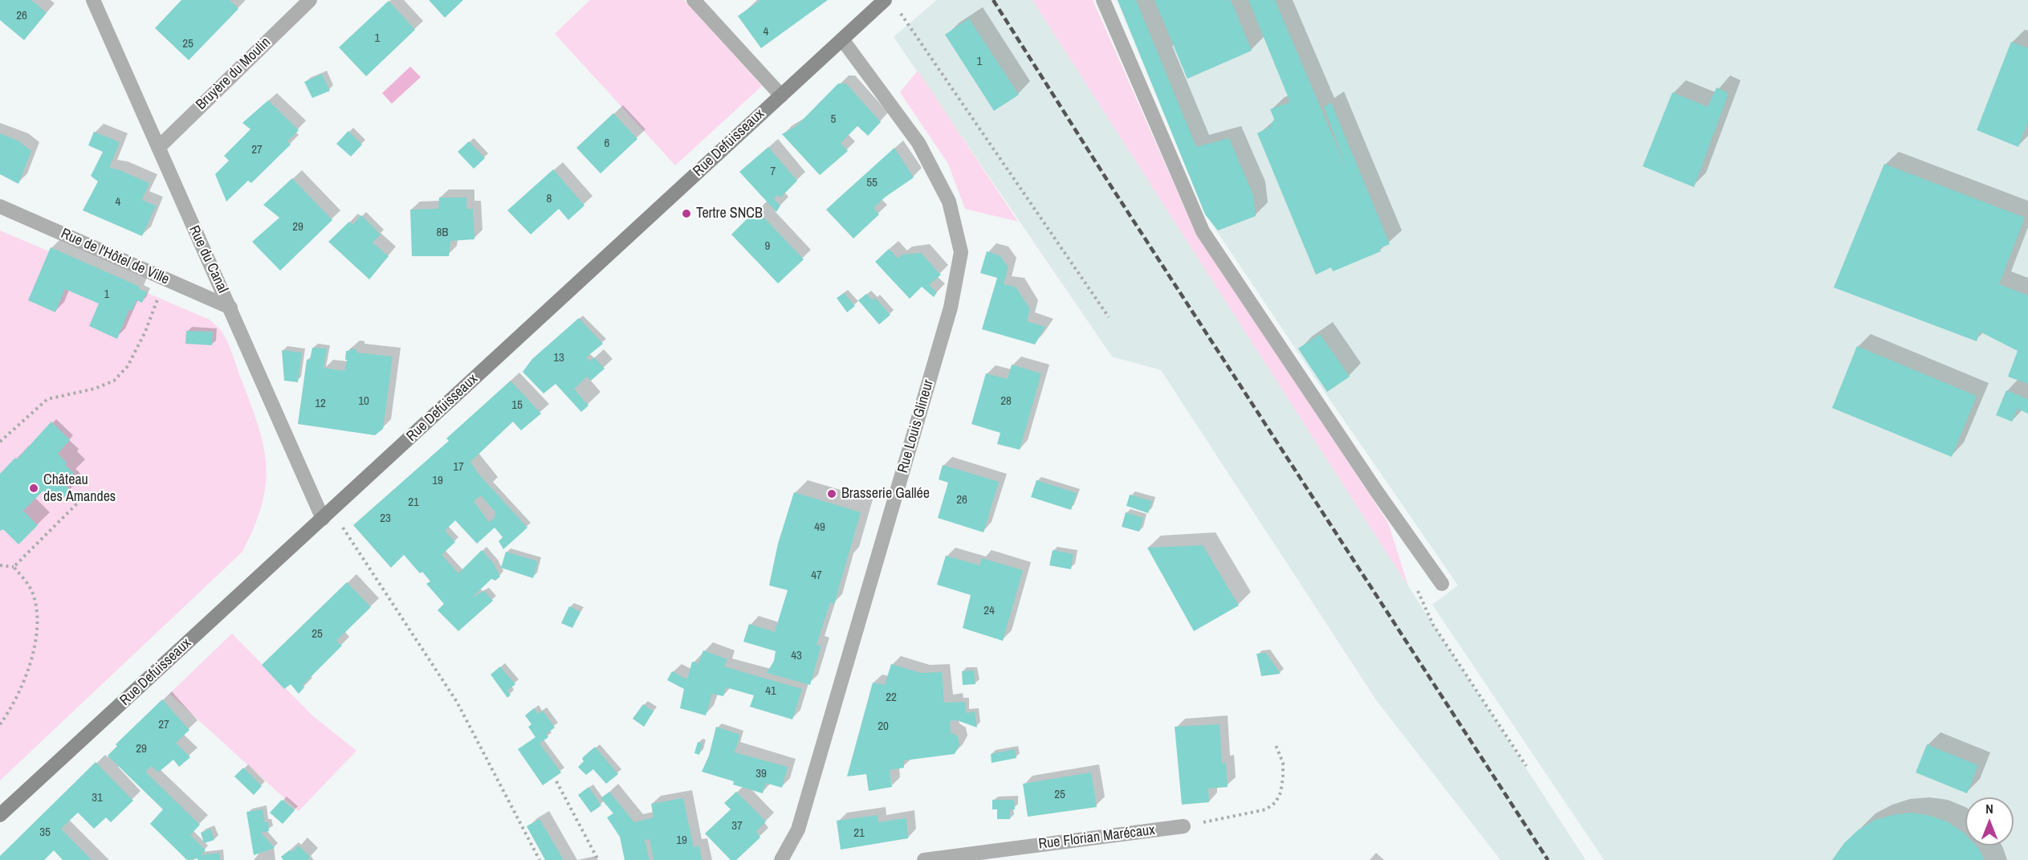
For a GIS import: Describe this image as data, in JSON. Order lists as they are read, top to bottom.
{
  "streets": {
    "street": [
      "Bruyère du Moulin",
      "Rue Defuisseaux",
      "Rue de l'Hôtel de Ville",
      "Rue du Canal",
      "Rue Louis Glineur",
      "Rue Florian Marécaux"
    ]
  },
  "crossings": [
    ["Bruyère du Moulin", "Rue du Canal"],
    ["Rue Defuisseaux", "Rue du Canal"],
    ["Rue Defuisseaux", "Rue Louis Glineur"],
    ["Rue de l'Hôtel de Ville", "Rue du Canal"]
  ],
  "places": ["Tertre SNCB", "Château des Amandes", "Brasserie Gallée"],
  "house_numbers": [
    "26",
    "4",
    "1",
    "25",
    "1",
    "5",
    "6",
    "27",
    "7",
    "55",
    "8",
    "4",
    "29",
    "8B",
    "9",
    "1",
    "13",
    "10",
    "28",
    "12",
    "15",
    "17",
    "19",
    "26",
    "21",
    "23",
    "49",
    "47",
    "24",
    "25",
    "43",
    "41",
    "22",
    "27",
    "20",
    "29",
    "39",
    "25",
    "31",
    "37",
    "35",
    "21",
    "19"
  ],
  "north": "top"
}
